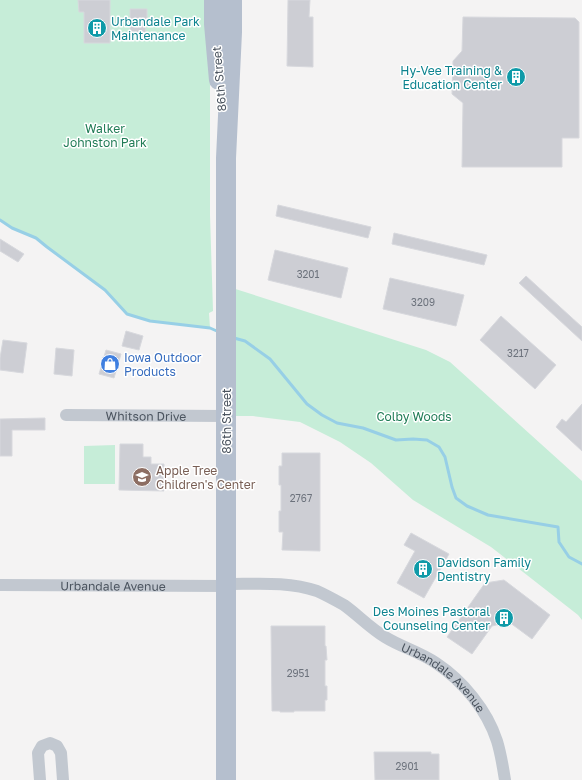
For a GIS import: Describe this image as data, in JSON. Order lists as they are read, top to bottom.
{
  "streets": {
    "main road": ["86th Street"],
    "street": ["Whitson Drive", "Urbandale Avenue"]
  },
  "crossings": [
    ["86th Street", "Whitson Drive"],
    ["86th Street", "Urbandale Avenue"]
  ],
  "parks": ["Walker Johnston Park", "Colby Woods"],
  "places": {
    "building": [
      "Urbandale Park Maintenance",
      "Hy-Vee Training & Education Center",
      "Davidson Family Dentistry",
      "Des Moines Pastoral Counseling Center"
    ],
    "shop": ["Iowa Outdoor Products"],
    "school or university": ["Apple Tree Children's Center"]
  },
  "house_numbers": [
    "3201",
    "3209",
    "3217",
    "2767",
    "2951",
    "2901"
  ]
}
